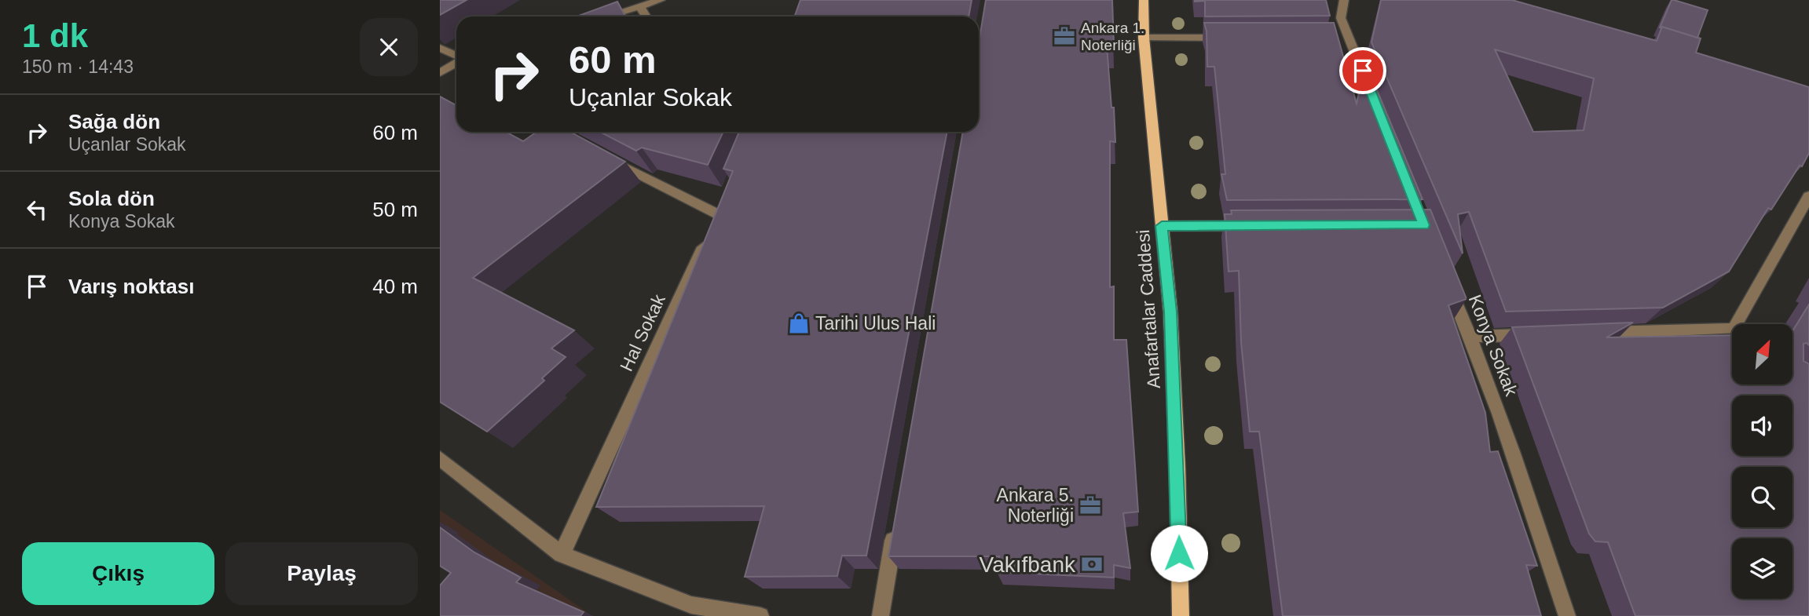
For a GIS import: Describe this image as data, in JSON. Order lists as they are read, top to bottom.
{
  "streets": {
    "main road": ["Anafartalar Caddesi"],
    "street": ["Hal Sokak", "Konya Sokak"]
  },
  "places": {
    "office": ["Ankara 1. Noterliği", "Ankara 5. Noterliği"],
    "shop": ["Tarihi Ulus Hali"],
    "bank": ["Vakıfbank"]
  },
  "north": "top right",
  "page": {
    "heading": ["1 dk", "150 m · 14:43"],
    "turn": ["60 m", "Uçanlar Sokak"],
    "list": [
      {
        "name": "Sağa dön",
        "note": "Uçanlar Sokak",
        "value": "60 m"
      },
      {
        "name": "Sola dön",
        "note": "Konya Sokak",
        "value": "50 m"
      },
      {
        "name": "Varış noktası",
        "value": "40 m"
      }
    ],
    "buttons": ["Çıkış", "Paylaş"]
  }
}
